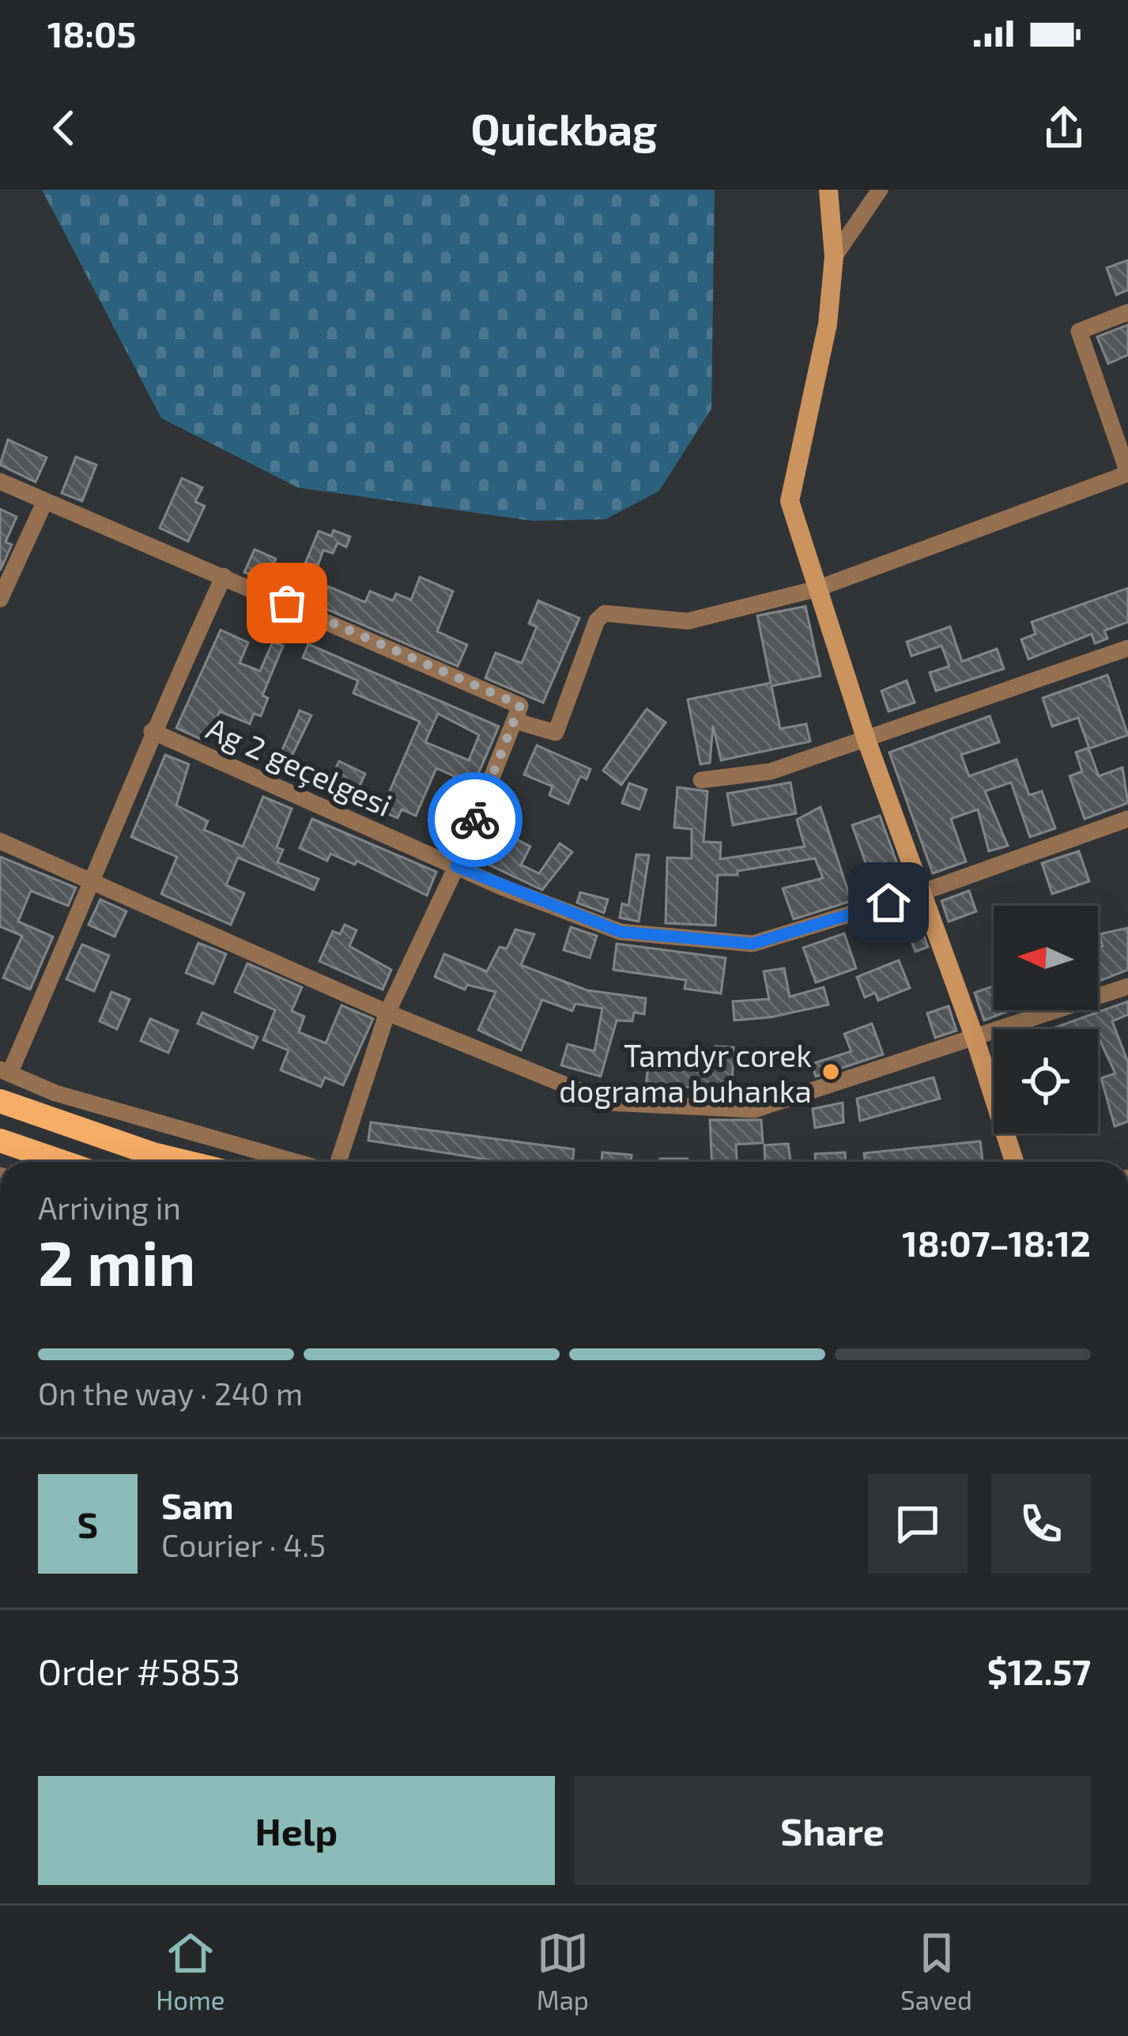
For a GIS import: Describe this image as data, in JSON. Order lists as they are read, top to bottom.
{
  "streets": {
    "street": ["Ag 2 geçelgesi"]
  },
  "places": ["Tamdyr corek dograma buhanka"],
  "north": "left",
  "page": {
    "status": "18:05",
    "header": "Quickbag",
    "heading": ["2 min", "Arriving in", "18:07–18:12"],
    "panel": [
      "Sam",
      "Courier · 4.5",
      "Order #5853",
      "$12.57"
    ],
    "bar": "On the way · 240 m",
    "round": "S",
    "buttons": ["Help", "Share"],
    "tabs": ["Home", "Map", "Saved"]
  }
}
